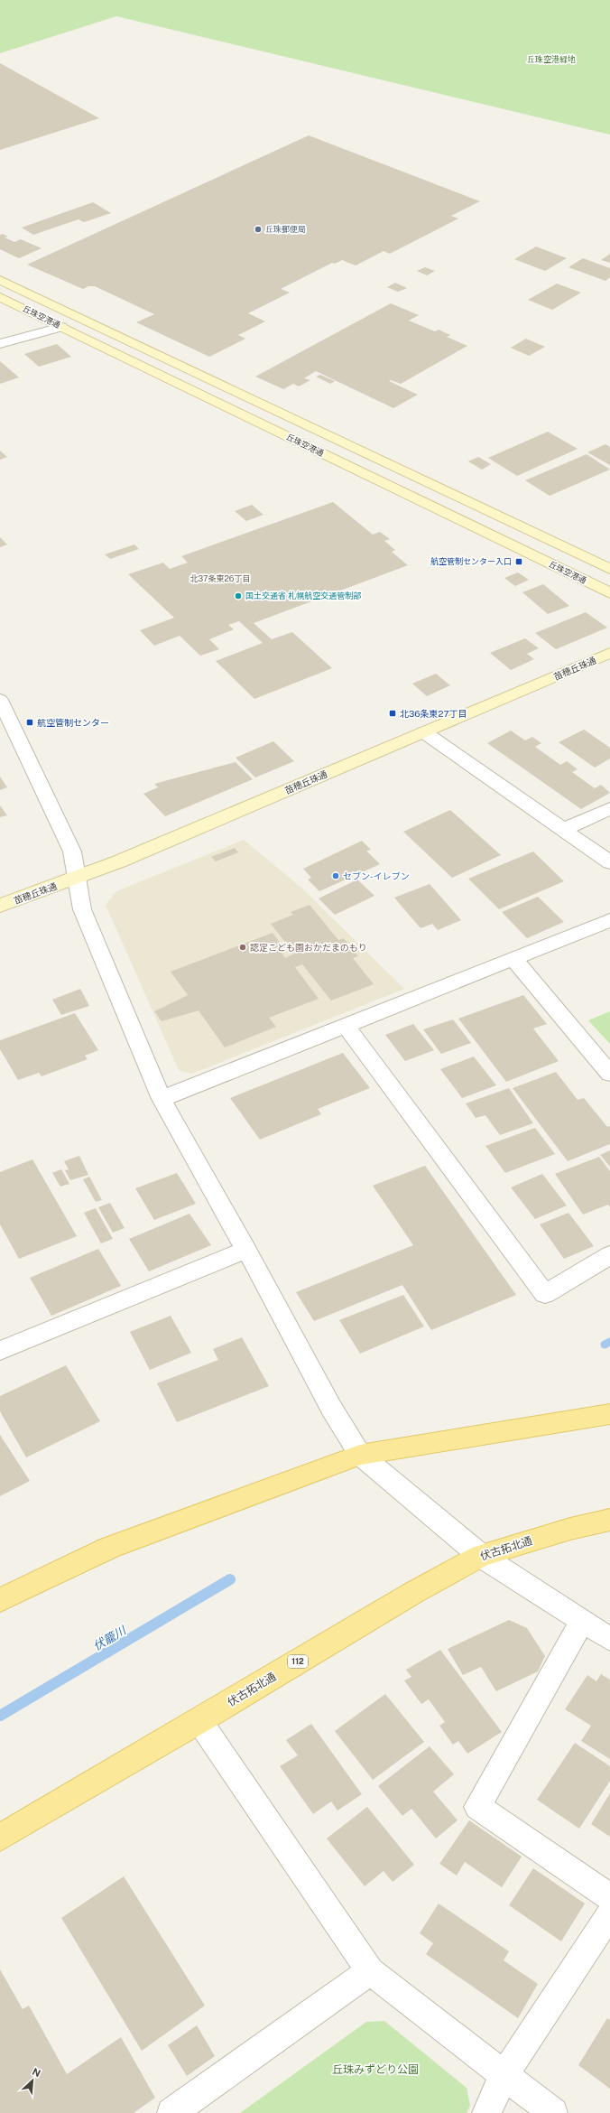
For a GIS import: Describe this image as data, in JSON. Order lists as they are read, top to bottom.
{
  "streets": {
    "main road": [
      "丘珠空港通",
      "苗穂丘珠通",
      "伏古拓北通",
      "112"
    ]
  },
  "districts": ["北37条東26丁目"],
  "water": ["伏籠川"],
  "parks": ["丘珠空港緑地", "丘珠みずどり公園"],
  "places": {
    "other": [
      "丘珠郵便局",
      "国土交通省 札幌航空交通管制部",
      "セブン-イレブン",
      "認定こども園おかだまのもり"
    ],
    "transit": ["航空管制センター入口", "北36条東27丁目", "航空管制センター"]
  },
  "north": "top right"
}
